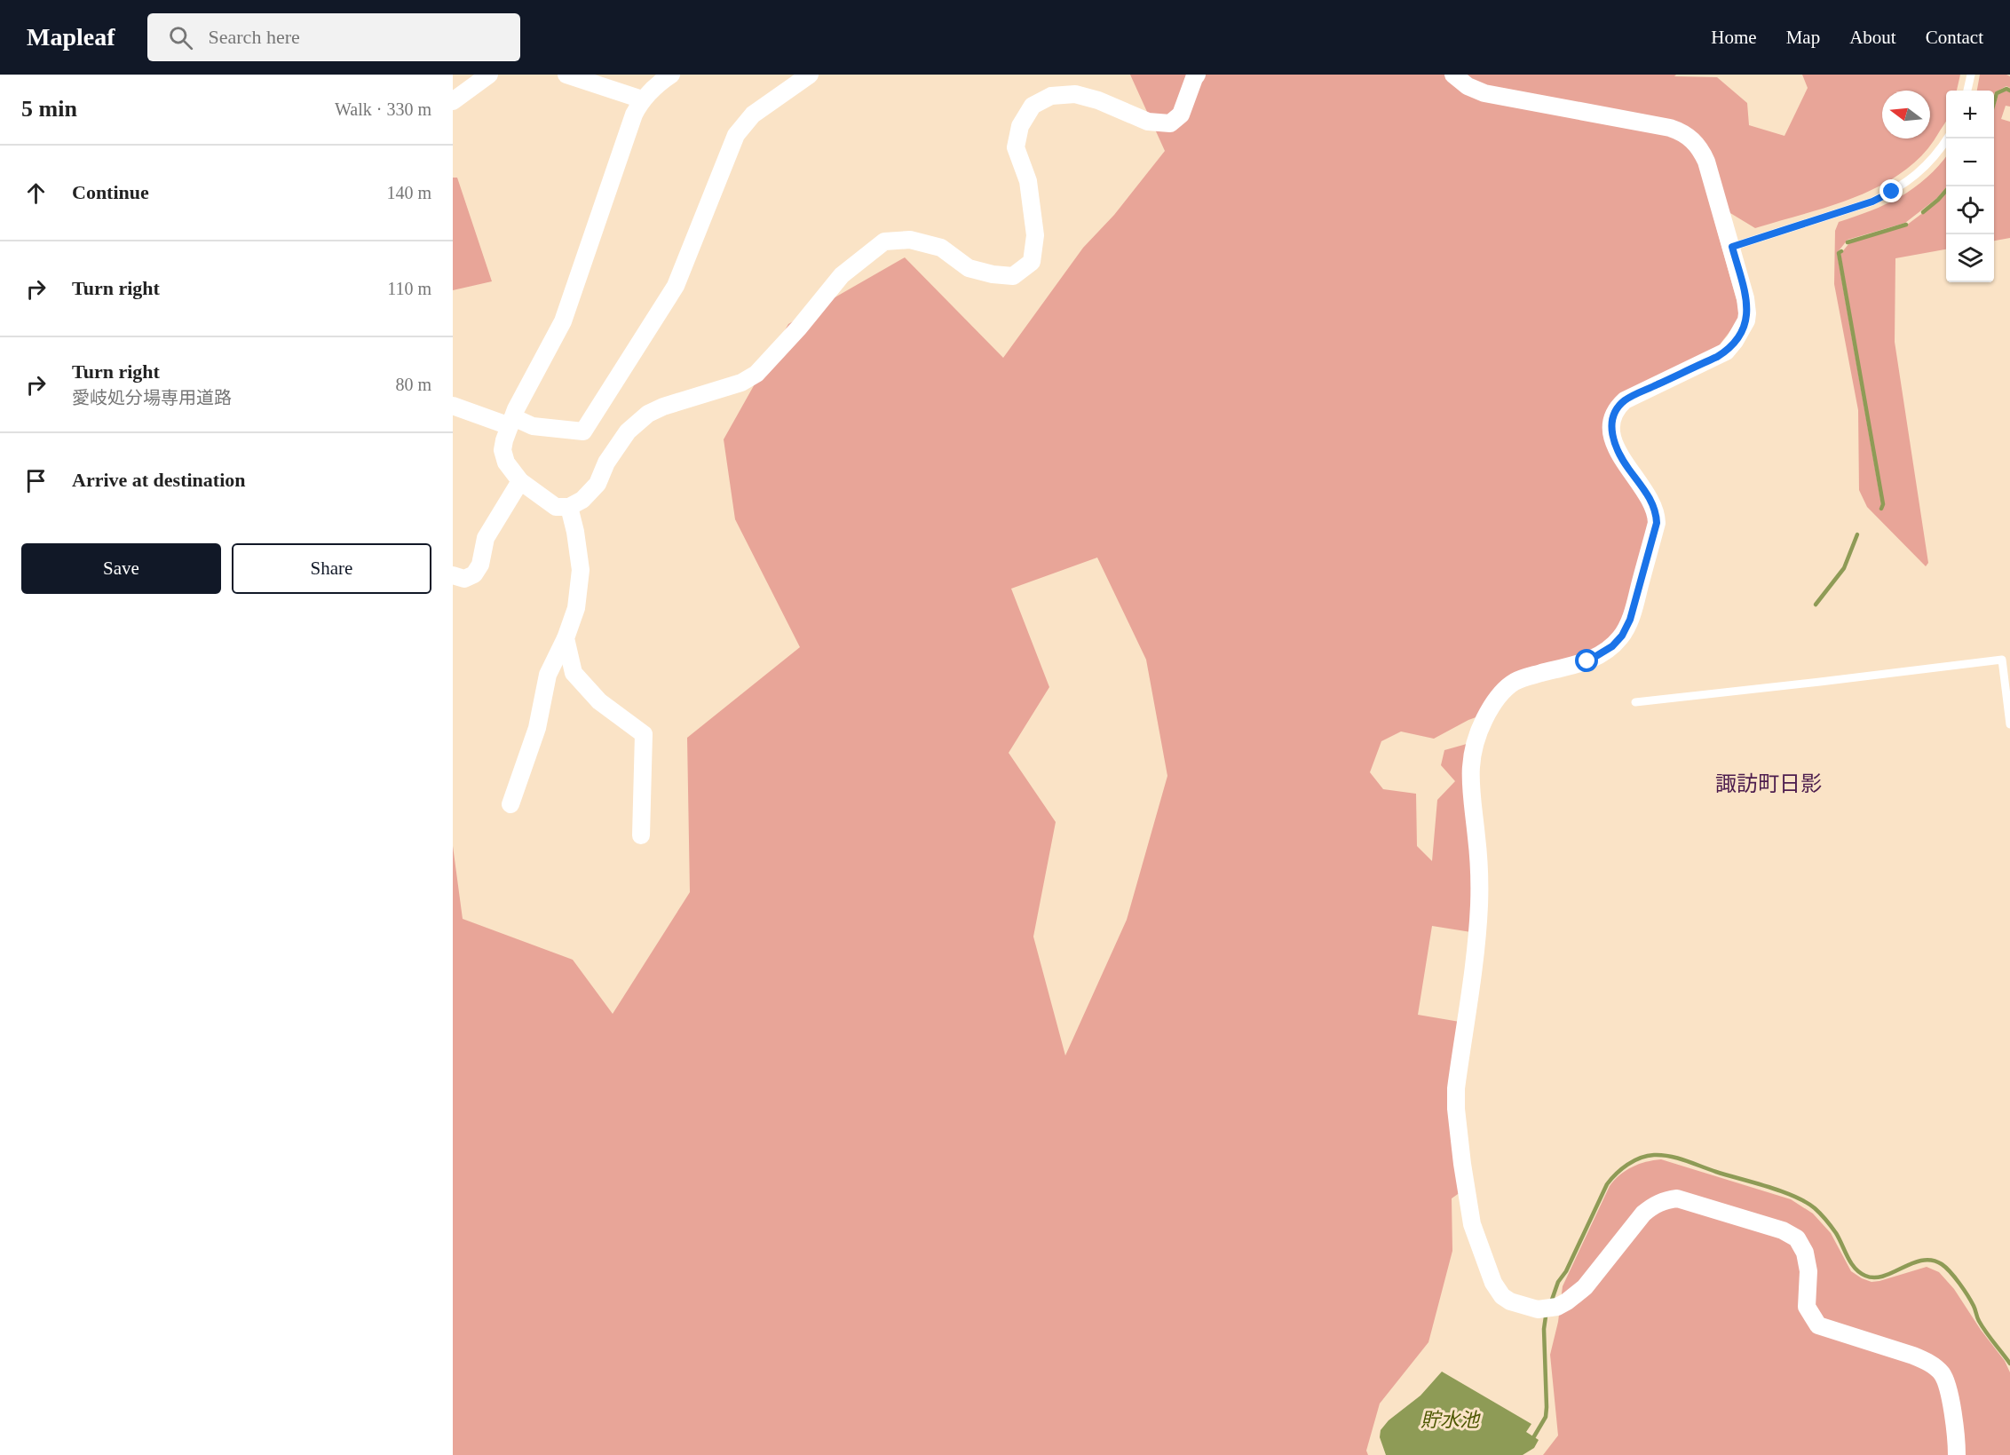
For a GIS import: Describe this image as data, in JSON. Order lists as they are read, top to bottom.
{
  "districts": ["諏訪町日影"],
  "water": ["貯水池"],
  "north": "left",
  "page": {
    "header": "Mapleaf",
    "search": "Search here",
    "nav": [
      "Home",
      "Map",
      "About",
      "Contact"
    ],
    "heading": ["5 min", "Walk · 330 m"],
    "map_buttons": ["+", "−"],
    "list": [
      ["Continue", "140 m"],
      ["Turn right", "110 m"],
      ["Turn right", "愛岐処分場専用道路", "80 m"],
      "Arrive at destination"
    ],
    "buttons": ["Save", "Share"]
  }
}
